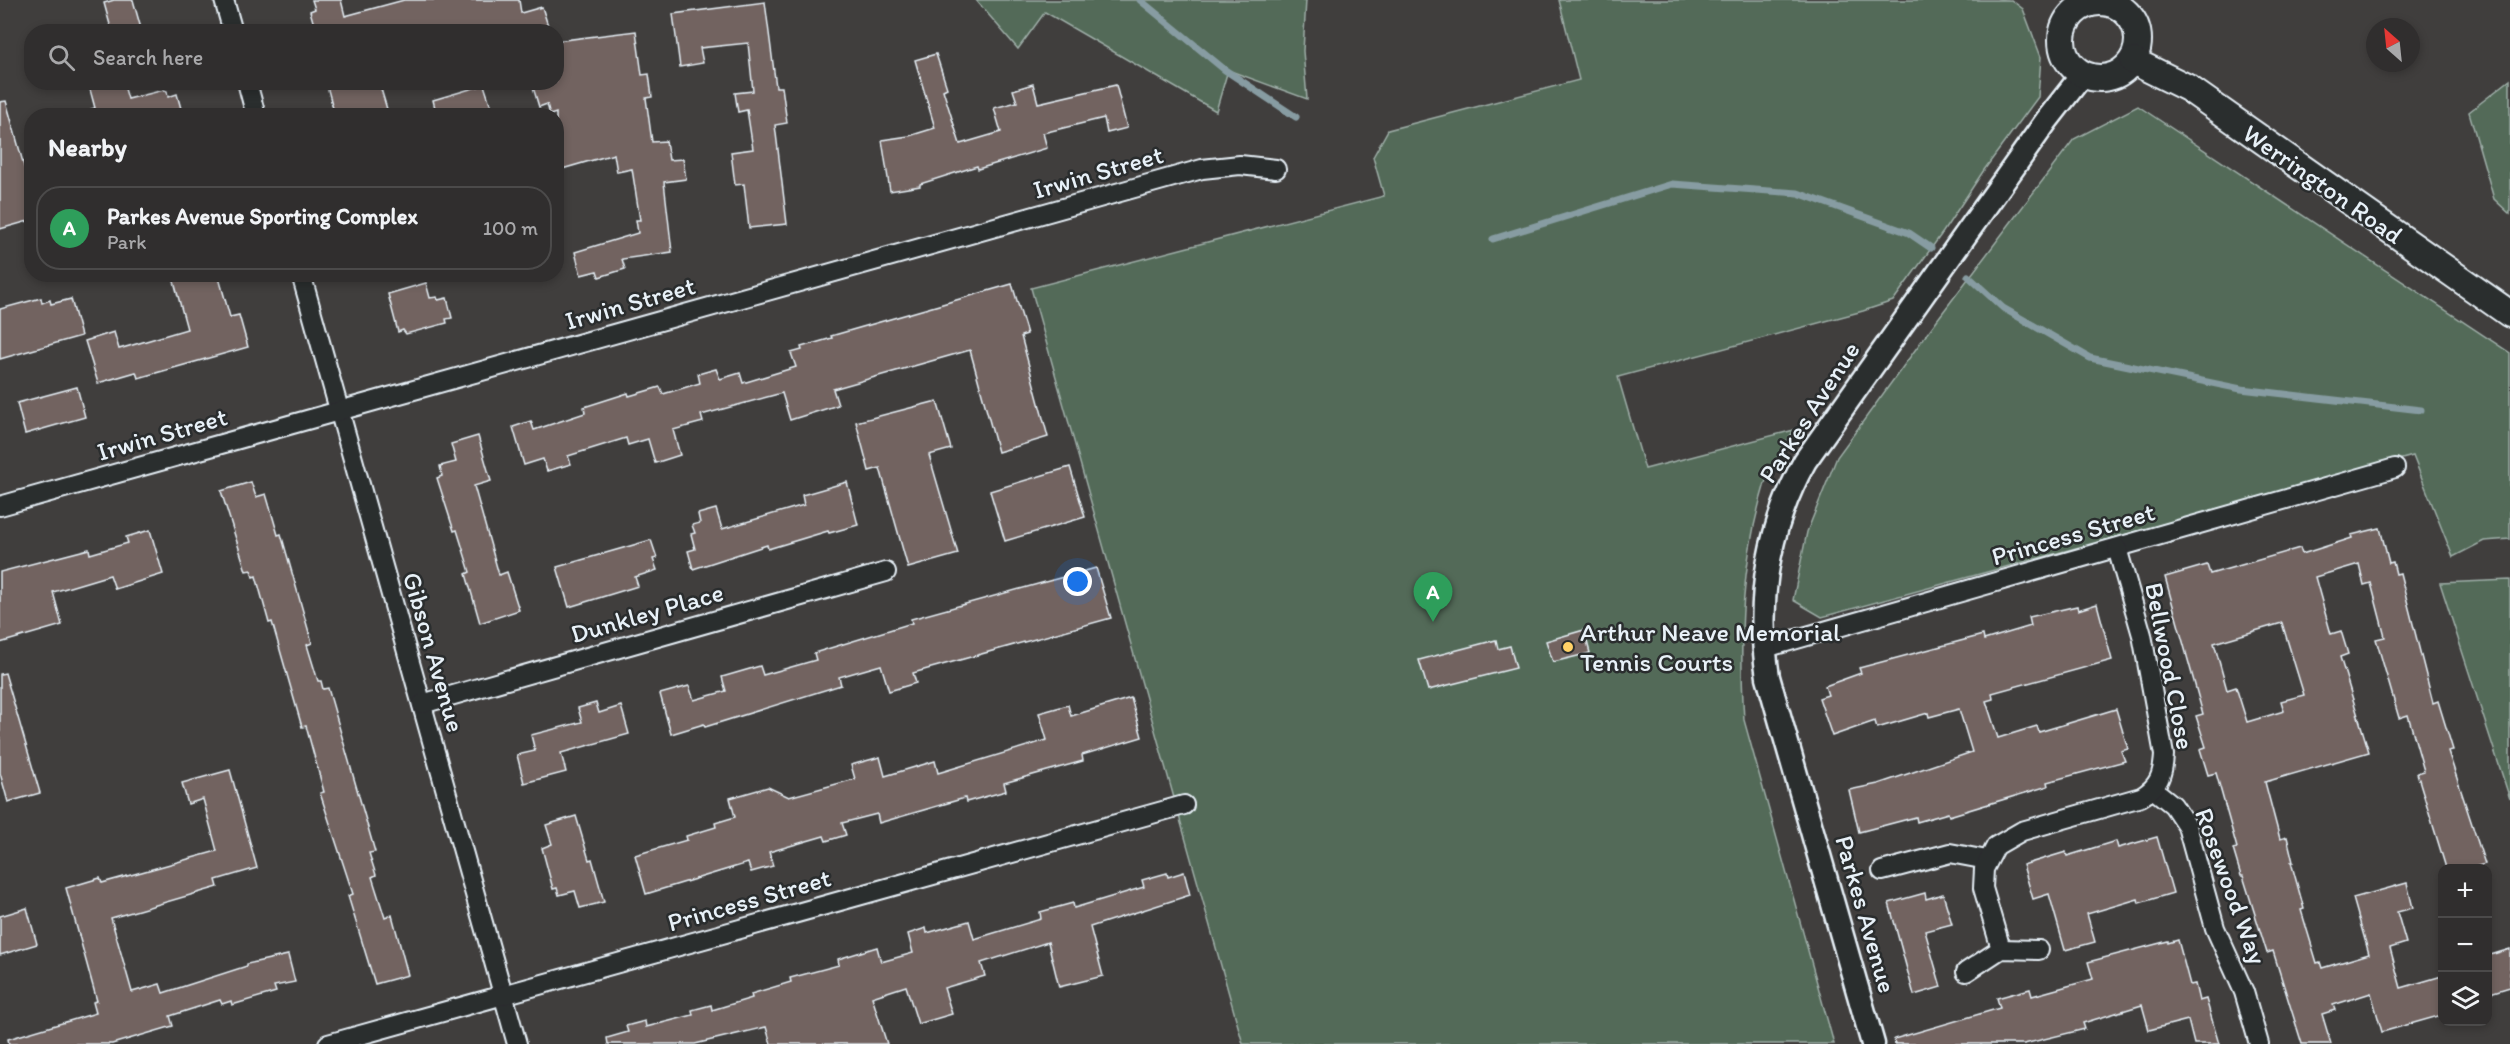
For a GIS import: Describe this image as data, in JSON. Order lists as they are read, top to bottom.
{
  "streets": {
    "main road": ["Werrington Road"],
    "street": [
      "Irwin Street",
      "Parkes Avenue",
      "Princess Street",
      "Dunkley Place",
      "Gibson Avenue",
      "Bellwood Close",
      "Rosewood Way"
    ]
  },
  "crossings": [
    ["Irwin Street", "Gibson Avenue"],
    ["Werrington Road", "Parkes Avenue"],
    ["Parkes Avenue", "Princess Street"],
    ["Princess Street", "Gibson Avenue"],
    ["Princess Street", "Bellwood Close"],
    ["Dunkley Place", "Gibson Avenue"],
    ["Bellwood Close", "Rosewood Way"]
  ],
  "places": ["Arthur Neave Memorial Tennis Courts"],
  "north": "top left",
  "page": {
    "search": "Search here",
    "heading": "Nearby",
    "list": [
      {
        "mark": "A",
        "name": "Parkes Avenue Sporting Complex",
        "note": "Park",
        "value": "100 m"
      }
    ],
    "pins": "A",
    "map_buttons": ["+", "−"]
  }
}
